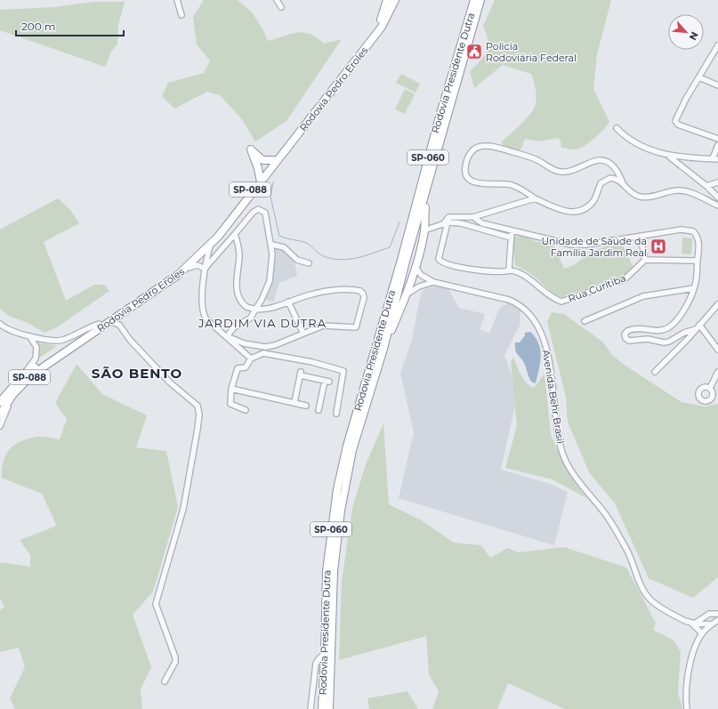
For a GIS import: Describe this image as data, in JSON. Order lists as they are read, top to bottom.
{
  "streets": {
    "highway": [
      "Rodovia Presidente Dutra",
      "Rodovia Pedro Eroles",
      "SP-060",
      "SP-088"
    ],
    "street": ["Rua Curitiba", "Avenida Behr Brasil"]
  },
  "districts": ["JARDIM VIA DUTRA", "SÃO BENTO"],
  "places": {
    "public building": ["Policia Rodoviária Federal"],
    "hospital": ["Unidade de Saúde da Família Jardim Real"]
  },
  "scale_bar": "200 m",
  "north": "bottom right"
}
